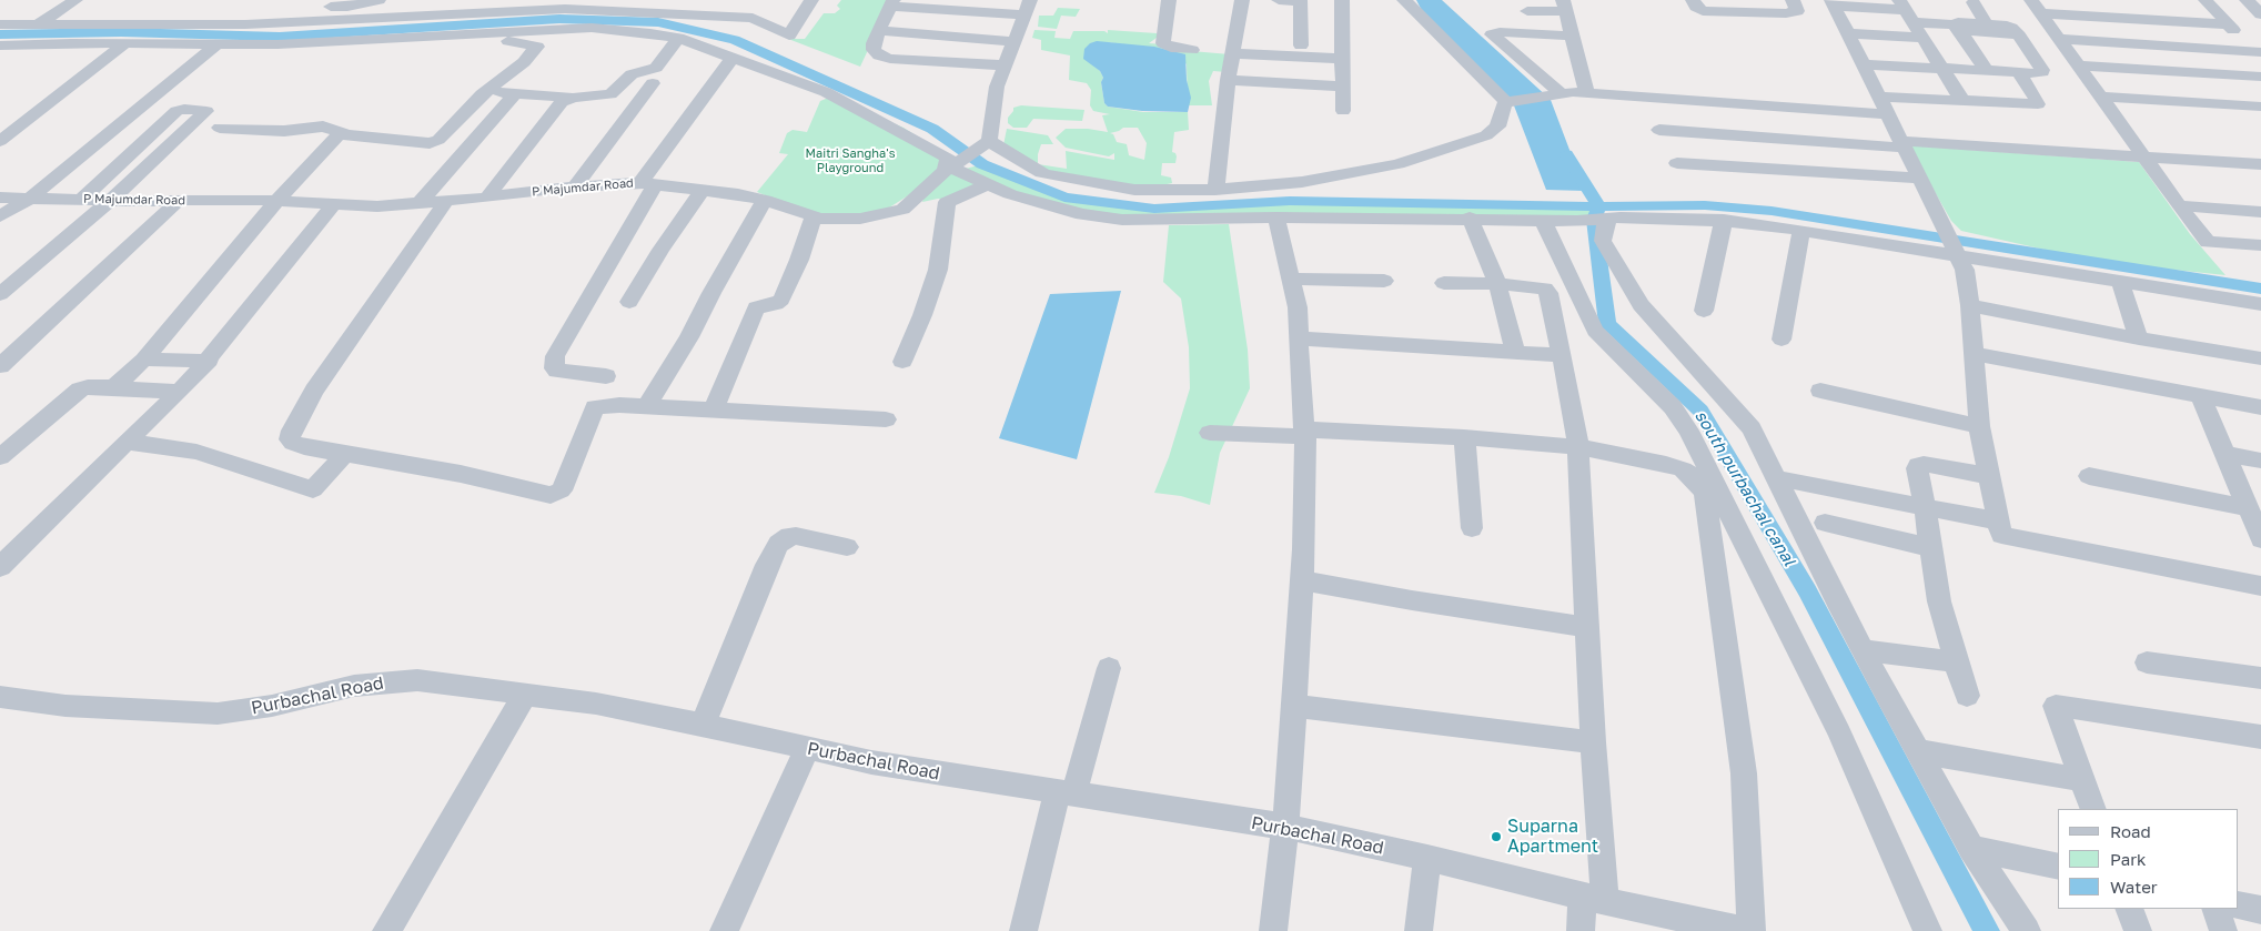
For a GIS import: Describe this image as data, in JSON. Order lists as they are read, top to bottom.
{
  "streets": {
    "street": ["P Majumdar Road", "Purbachal Road"]
  },
  "water": ["south purbachal canal"],
  "parks": ["Maitri Sangha's Playground"],
  "places": ["Suparna Apartment"],
  "legend": ["Road", "Park", "Water"]
}
